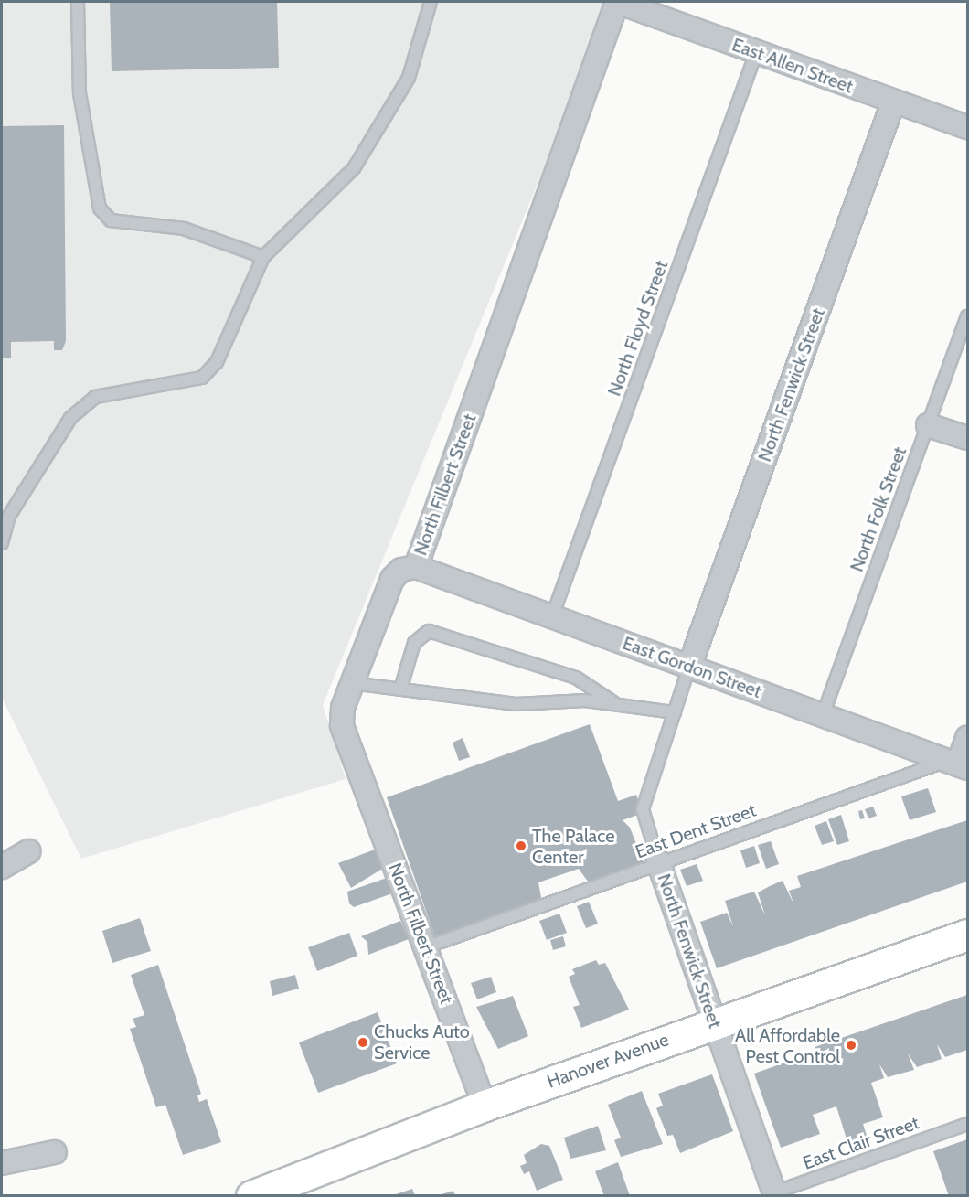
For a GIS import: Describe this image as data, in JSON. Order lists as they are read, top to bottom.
{
  "streets": {
    "main road": ["Hanover Avenue"],
    "street": [
      "East Allen Street",
      "North Fenwick Street",
      "North Filbert Street",
      "East Gordon Street"
    ],
    "lane": [
      "North Floyd Street",
      "North Folk Street",
      "East Dent Street",
      "East Clair Street"
    ]
  },
  "crossings": [
    ["East Allen Street", "North Floyd Street"],
    ["East Allen Street", "North Fenwick Street"],
    ["East Allen Street", "North Filbert Street"],
    ["North Floyd Street", "East Gordon Street"],
    ["North Fenwick Street", "East Gordon Street"],
    ["North Fenwick Street", "East Dent Street"],
    ["North Fenwick Street", "Hanover Avenue"],
    ["North Fenwick Street", "East Clair Street"],
    ["North Filbert Street", "East Gordon Street"],
    ["North Filbert Street", "East Dent Street"],
    ["North Filbert Street", "Hanover Avenue"],
    ["North Folk Street", "East Gordon Street"],
    ["East Gordon Street", "East Dent Street"]
  ],
  "places": ["The Palace Center", "Chucks Auto Service", "All Affordable Pest Control"]
}
